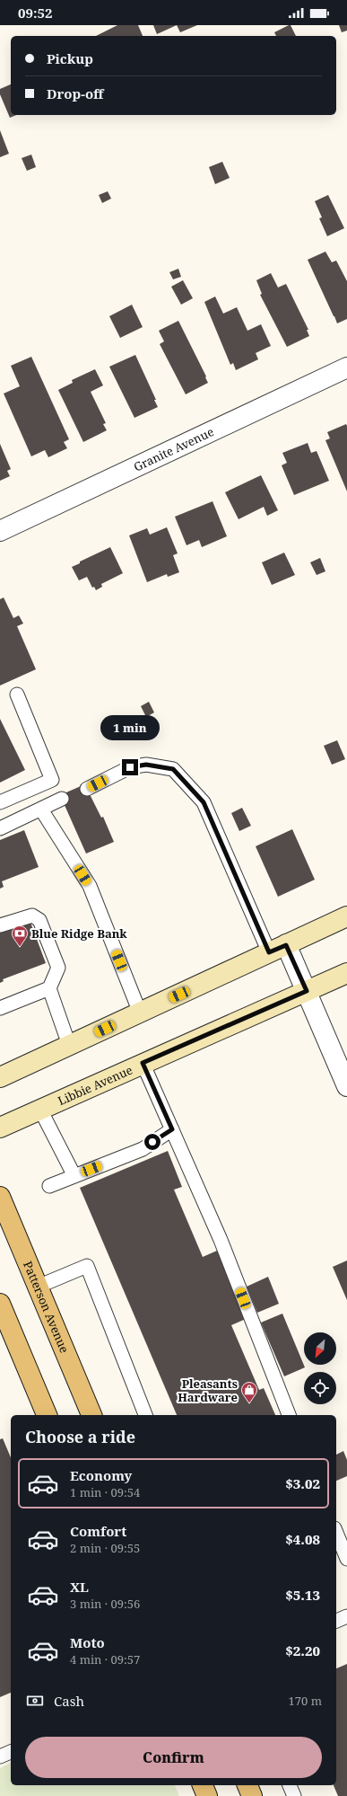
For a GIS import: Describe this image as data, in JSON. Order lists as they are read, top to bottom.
{
  "streets": {
    "main road": ["Libbie Avenue", "Patterson Avenue"],
    "street": ["Granite Avenue"]
  },
  "places": {
    "bank": ["Blue Ridge Bank"],
    "shop": ["Pleasants Hardware"]
  },
  "north": "bottom left",
  "page": {
    "status": "09:52",
    "banner": ["Pickup", "Drop-off"],
    "bubble": "1 min",
    "heading": "Choose a ride",
    "list": [
      {
        "name": "Economy",
        "note": "1 min · 09:54",
        "value": "$3.02"
      },
      {
        "name": "Comfort",
        "note": "2 min · 09:55",
        "value": "$4.08"
      },
      {
        "name": "XL",
        "note": "3 min · 09:56",
        "value": "$5.13"
      },
      {
        "name": "Moto",
        "note": "4 min · 09:57",
        "value": "$2.20"
      }
    ],
    "pay": ["Cash", "170 m"],
    "buttons": "Confirm"
  }
}
